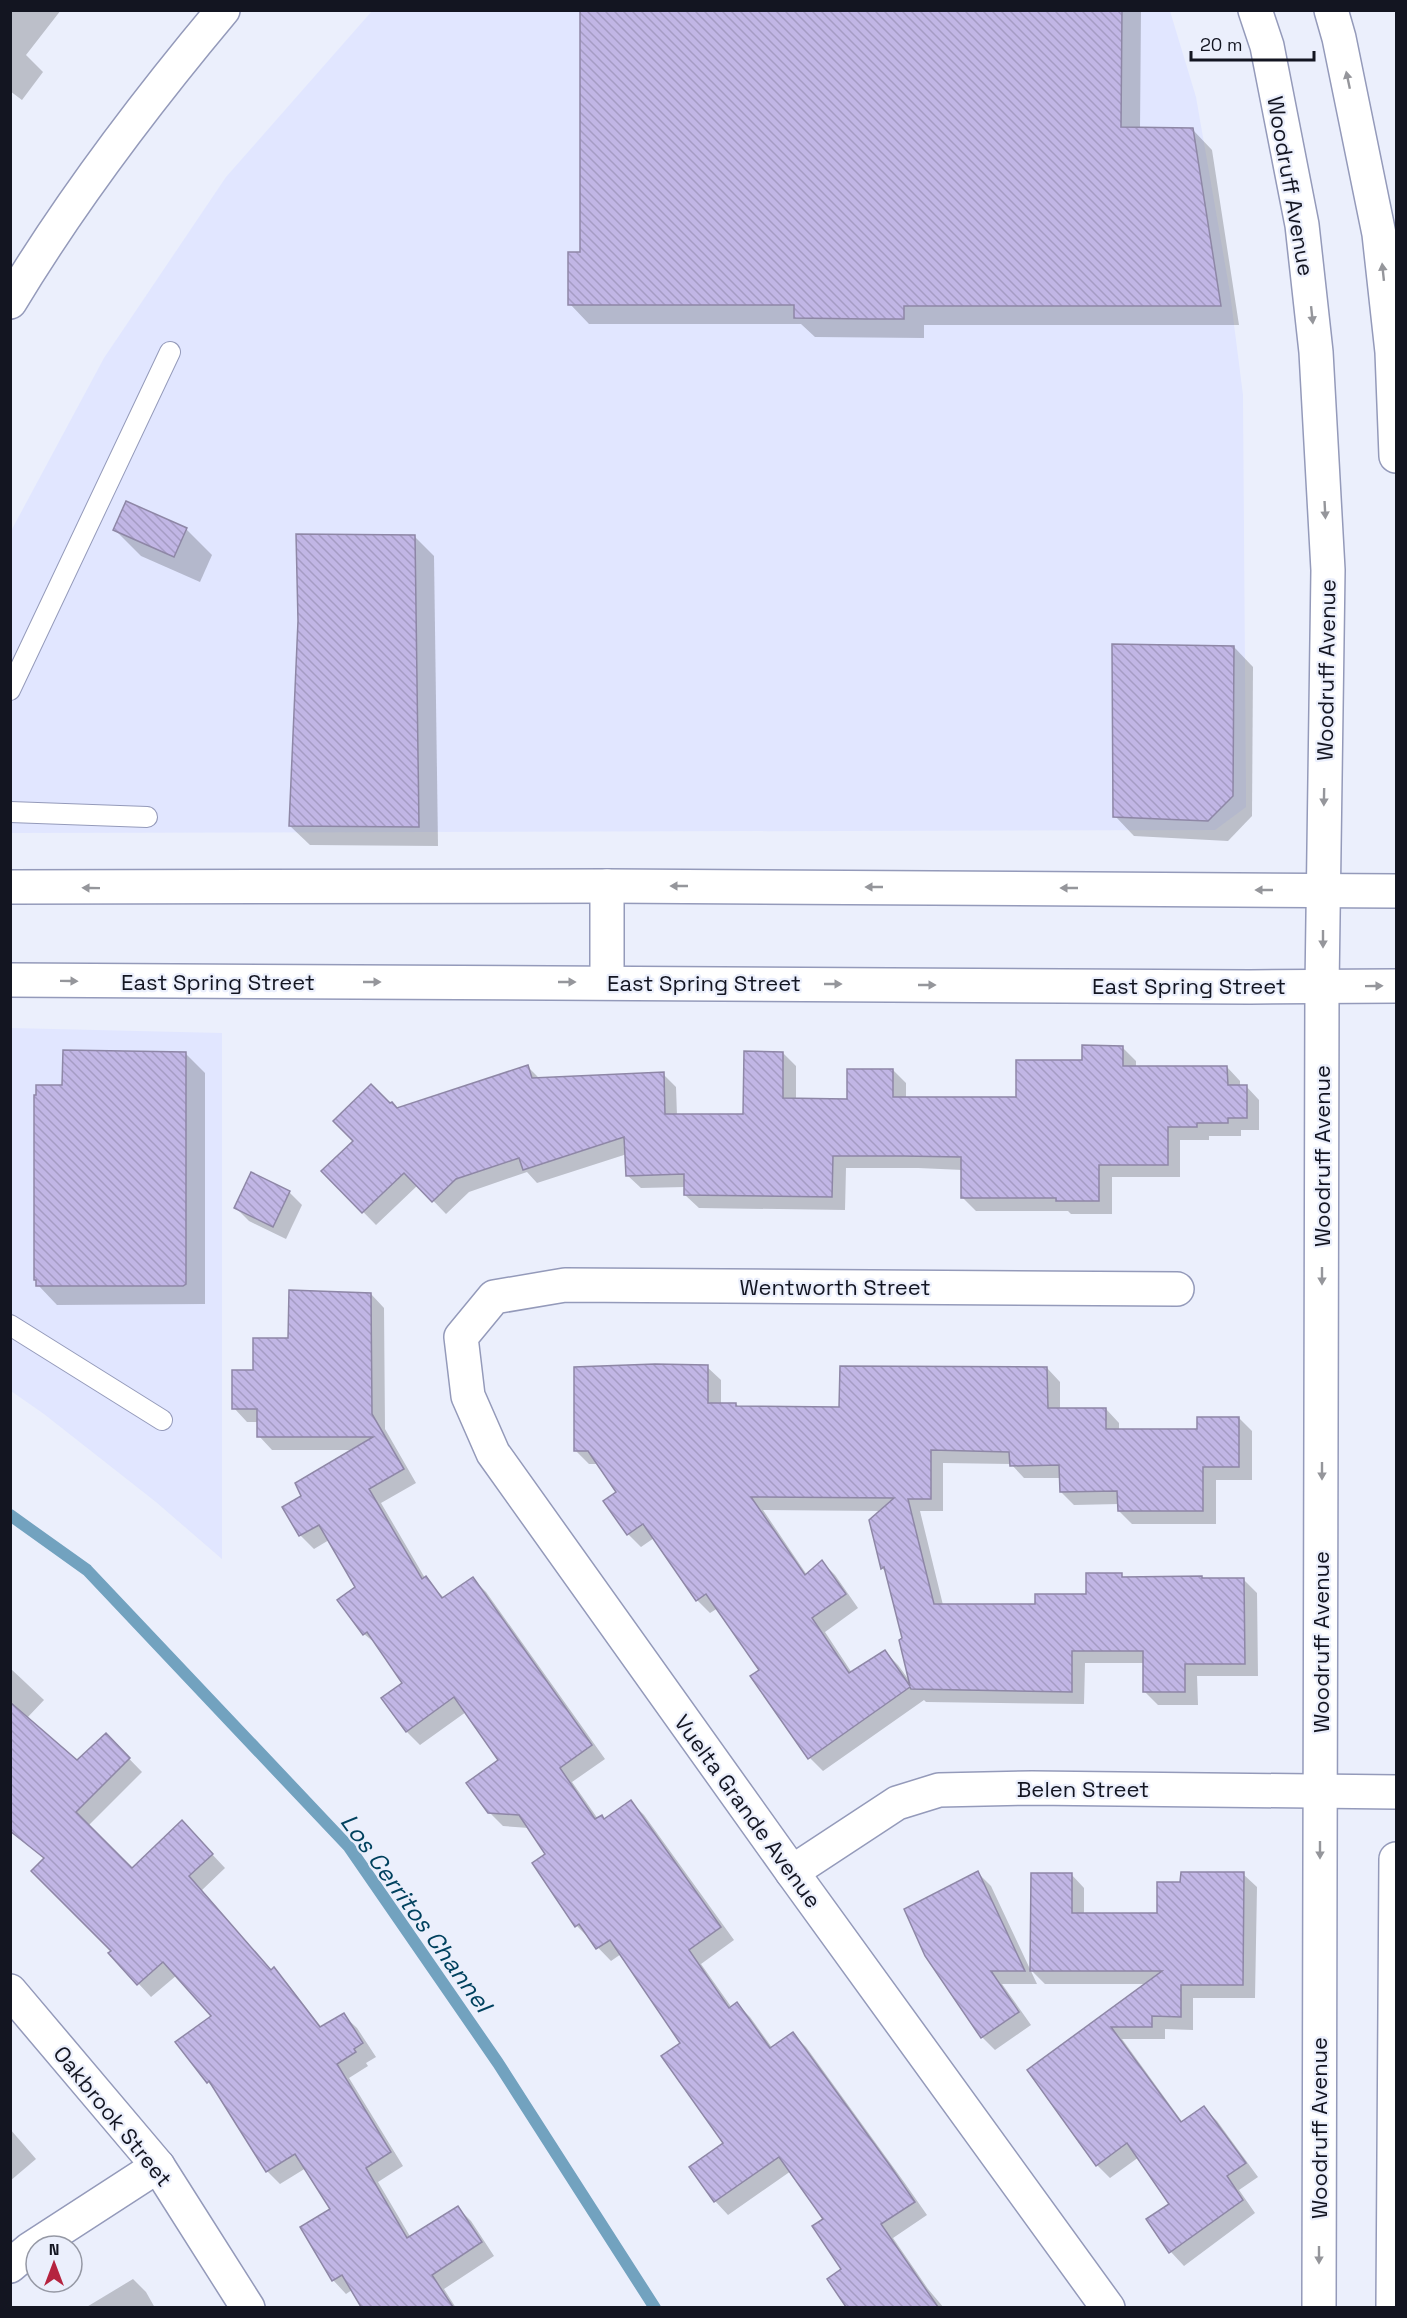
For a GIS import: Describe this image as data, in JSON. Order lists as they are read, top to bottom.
{
  "streets": {
    "main road": [
      "Woodruff Avenue",
      "East Spring Street",
      "Wentworth Street",
      "Belen Street",
      "Vuelta Grande Avenue",
      "Oakbrook Street"
    ]
  },
  "crossings": [
    ["Woodruff Avenue", "East Spring Street"],
    ["Woodruff Avenue", "Belen Street"],
    ["Wentworth Street", "Vuelta Grande Avenue"],
    ["Belen Street", "Vuelta Grande Avenue"]
  ],
  "water": ["Los Cerritos Channel"],
  "scale_bar": "20 m",
  "north": "top"
}
